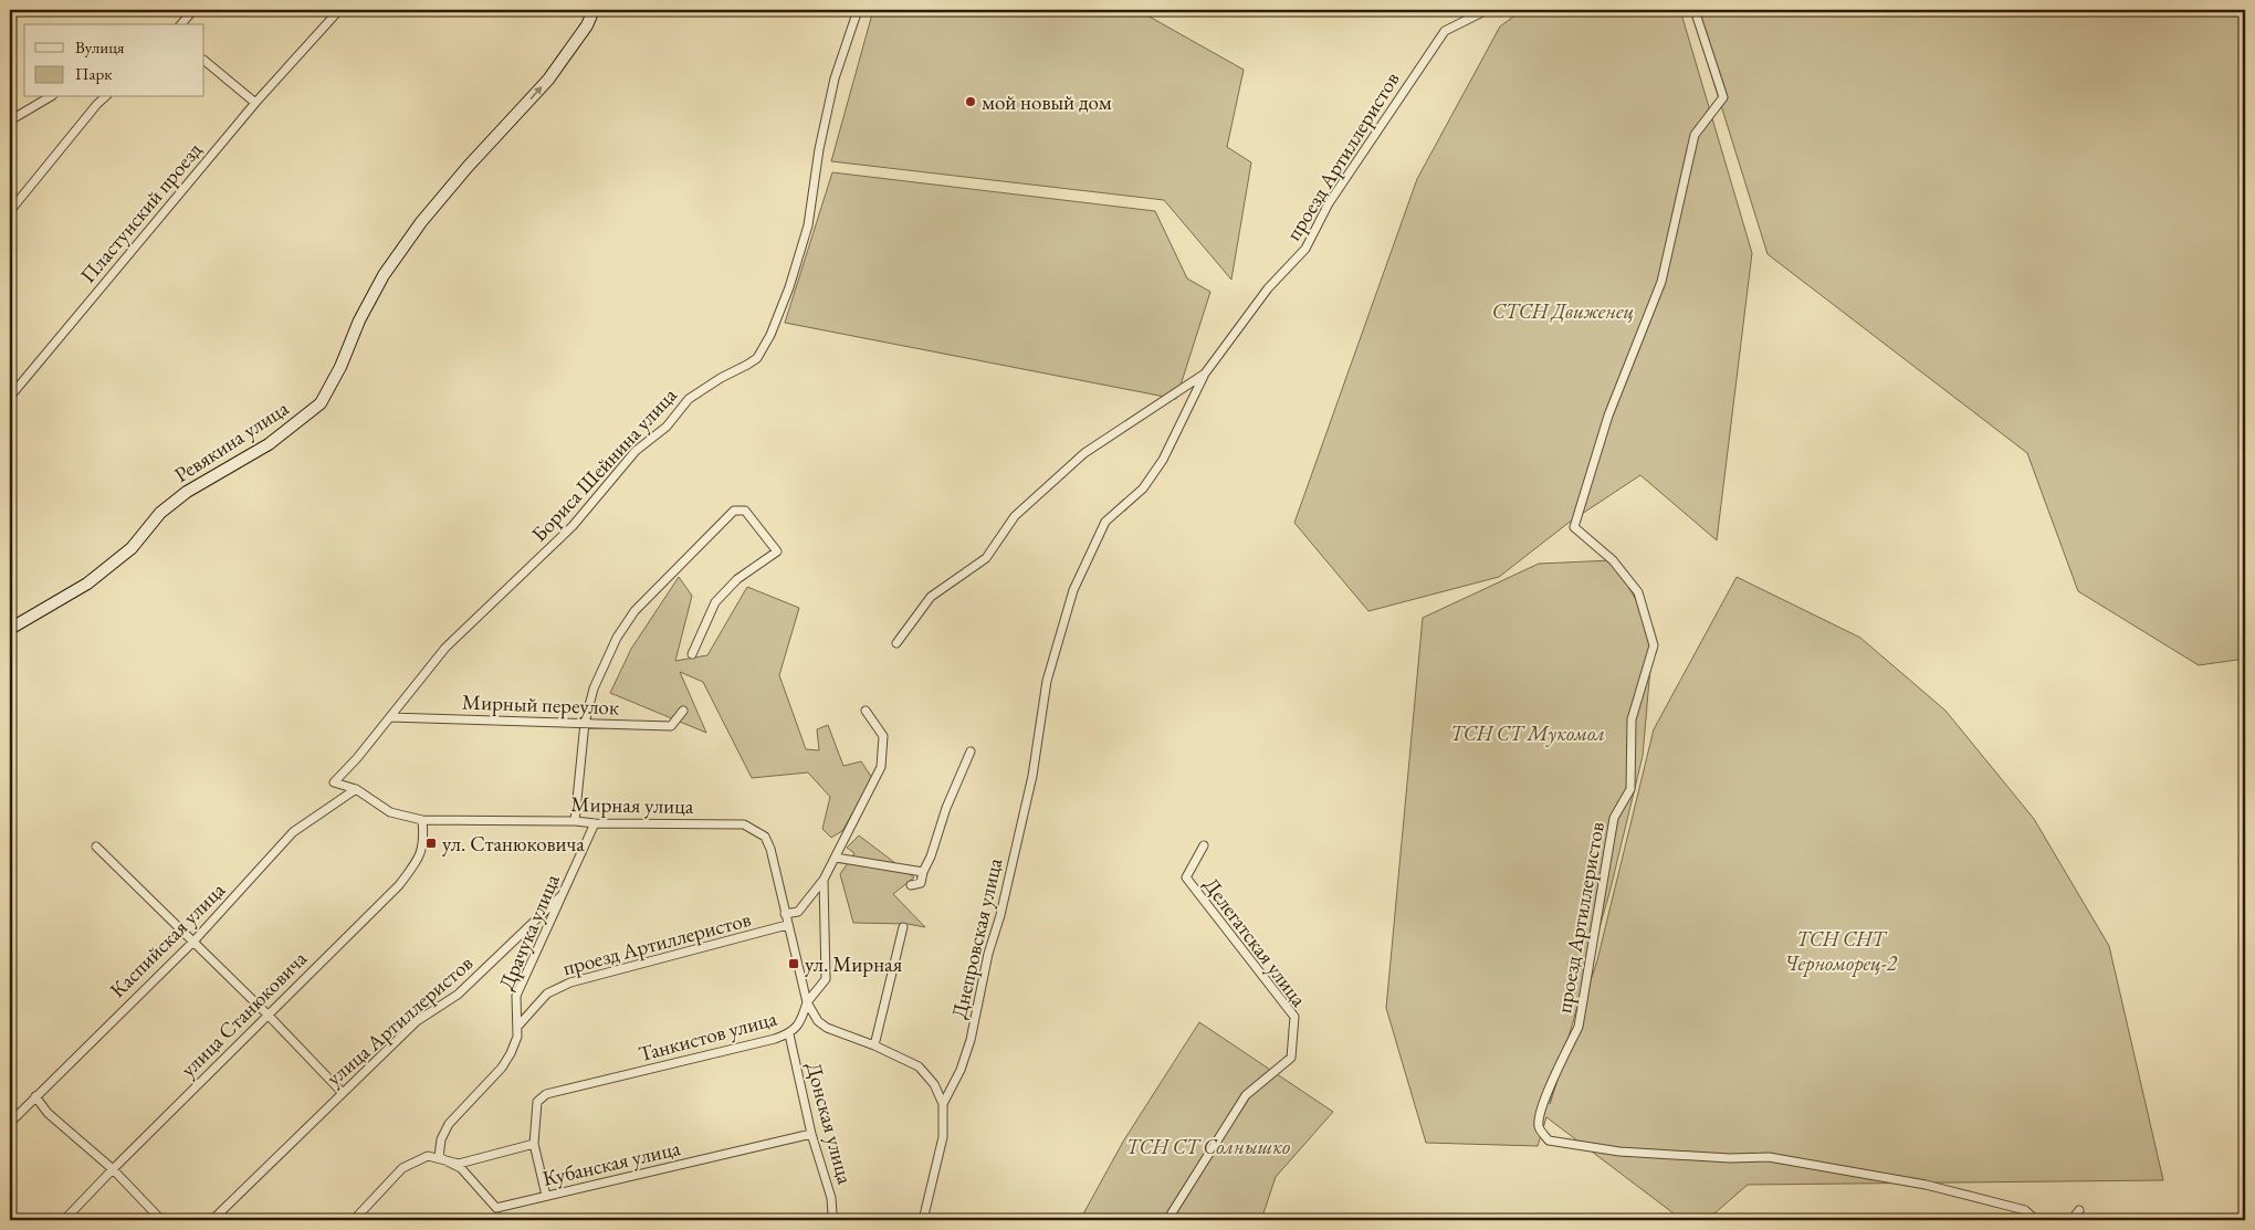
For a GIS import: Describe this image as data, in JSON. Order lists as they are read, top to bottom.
{
  "streets": {
    "main road": ["Ревякина улица"],
    "street": [
      "проезд Артиллеристов",
      "Пластунский проезд",
      "Бориса Шейнина улица",
      "Мирный переулок",
      "Мирная улица",
      "Драчука улица",
      "Днепровская улица",
      "Каспийская улица",
      "Делегатская улица",
      "улица Станюковича",
      "улица Артиллеристов",
      "Танкистов улица",
      "Донская улица",
      "Кубанская улица"
    ]
  },
  "crossings": [
    ["проезд Артиллеристов", "Мирная улица"],
    ["проезд Артиллеристов", "Драчука улица"],
    ["проезд Артиллеристов", "Днепровская улица"],
    ["Бориса Шейнина улица", "Мирный переулок"],
    ["Бориса Шейнина улица", "Мирная улица"],
    ["Мирная улица", "Драчука улица"],
    ["Мирная улица", "Каспийская улица"],
    ["Мирная улица", "улица Станюковича"],
    ["Мирная улица", "Танкистов улица"],
    ["Драчука улица", "улица Артиллеристов"],
    ["Танкистов улица", "Донская улица"],
    ["Донская улица", "Кубанская улица"]
  ],
  "one_way": ["Ревякина улица"],
  "parks": [
    "СТСН Движенец",
    "ТСН СТ Мукомол",
    "ТСН СНТ Черноморец-2",
    "ТСН СТ Солнышко"
  ],
  "places": {
    "other": ["мой новый дом"],
    "transit": ["ул. Станюковича", "ул. Мирная"]
  },
  "legend": ["Вулиця", "Парк"]
}
